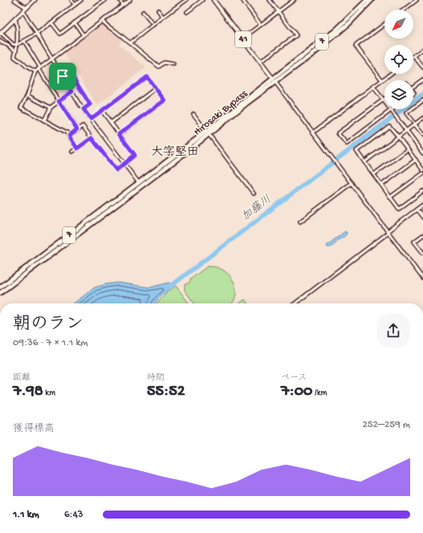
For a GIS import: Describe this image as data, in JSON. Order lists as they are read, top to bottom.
{
  "streets": {
    "highway": ["7", "Hirosaki Bypass"],
    "main road": ["41"]
  },
  "crossings": [
    ["41", "Hirosaki Bypass"]
  ],
  "districts": ["大字堅田"],
  "water": ["加藤川"],
  "north": "bottom left",
  "page": {
    "heading": ["朝のラン", "09:36 · 7 × 1.1 km"],
    "stats": [
      ["距離", "7.98 km"],
      ["時間", "55:52"],
      ["ペース", "7:00 /km"]
    ],
    "chart": ["獲得標高", "252–259 m"],
    "list": [
      {
        "name": "1.1 km",
        "note": "6:43"
      }
    ]
  }
}
